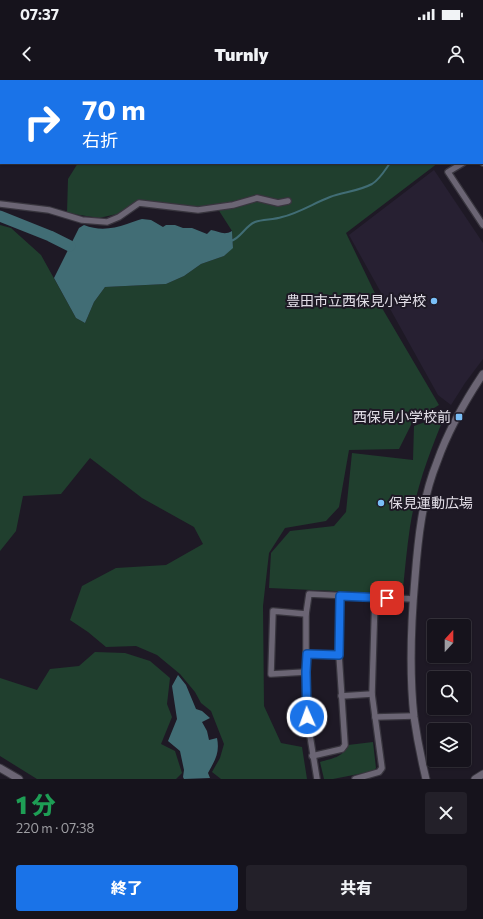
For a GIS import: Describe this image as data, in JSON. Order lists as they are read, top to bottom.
{
  "places": {
    "other": ["豊田市立西保見小学校", "保見運動広場"],
    "transit": ["西保見小学校前"]
  },
  "north": "top",
  "page": {
    "status": "07:37",
    "header": "Turnly",
    "turn": ["70 m", "右折"],
    "heading": ["1 分", "220 m · 07:38"],
    "buttons": ["終了", "共有"]
  }
}
